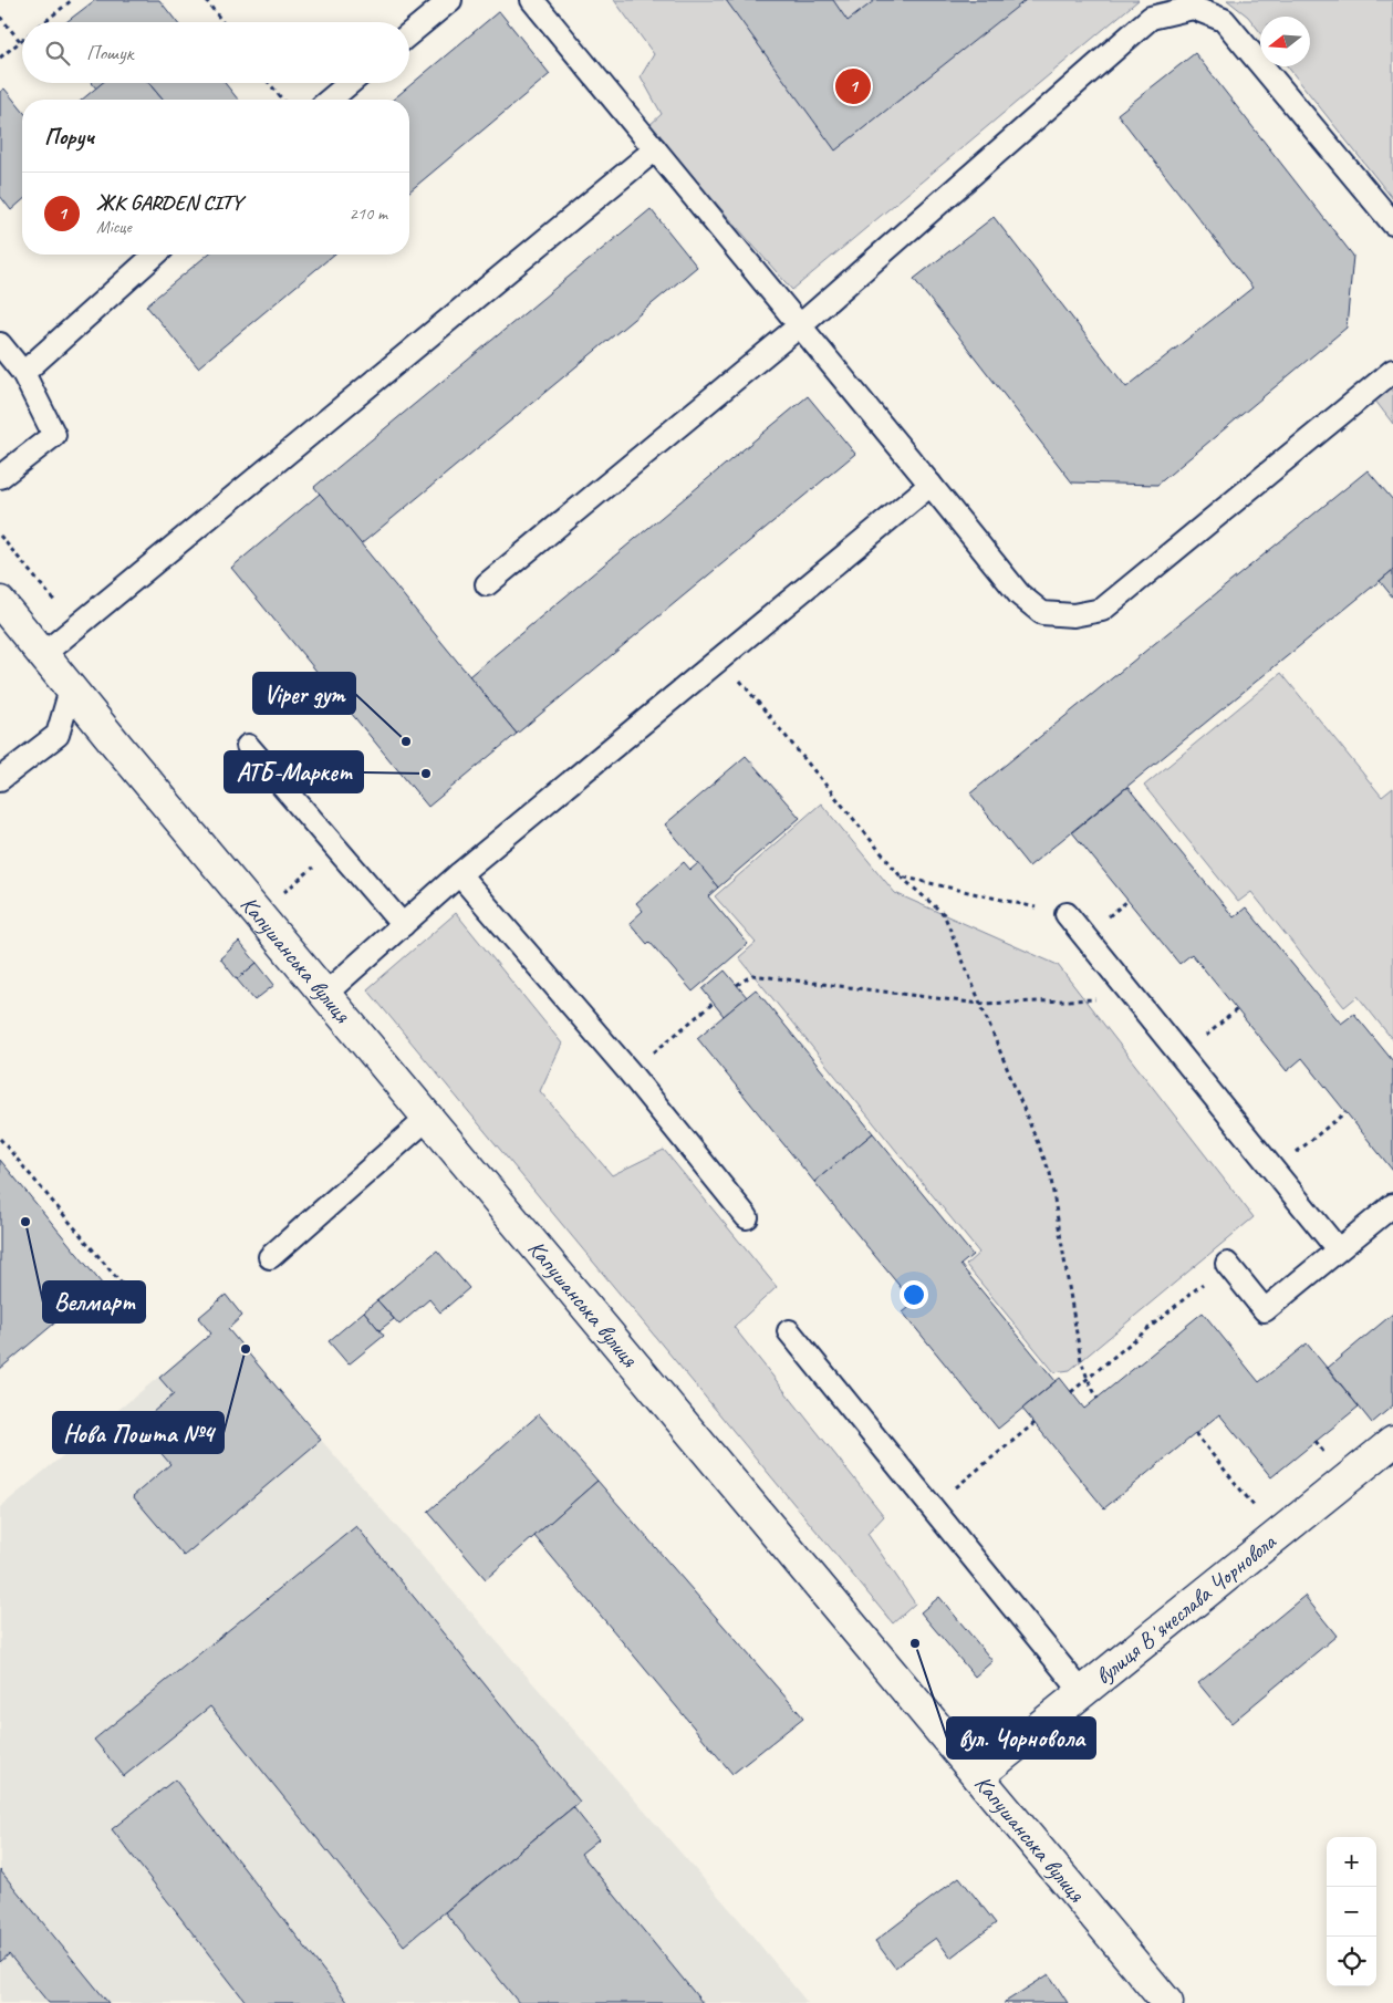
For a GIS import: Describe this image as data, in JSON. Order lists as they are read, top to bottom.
{
  "streets": {
    "street": ["Капушанська вулиця", "вулиця Вʼячеслава Чорновола"]
  },
  "crossings": [
    ["Капушанська вулиця", "вулиця Вʼячеслава Чорновола"]
  ],
  "places": [
    "Viper gym",
    "АТБ-Маркет",
    "Велмарт",
    "Нова Пошта №4",
    "вул. Чорновола"
  ],
  "north": "left",
  "page": {
    "search": "Пошук",
    "pins": "1",
    "heading": "Поруч",
    "list": [
      {
        "mark": "1",
        "name": "ЖК GARDEN CITY",
        "note": "Місце",
        "value": "210 m"
      }
    ],
    "map_buttons": ["+", "−"]
  }
}
